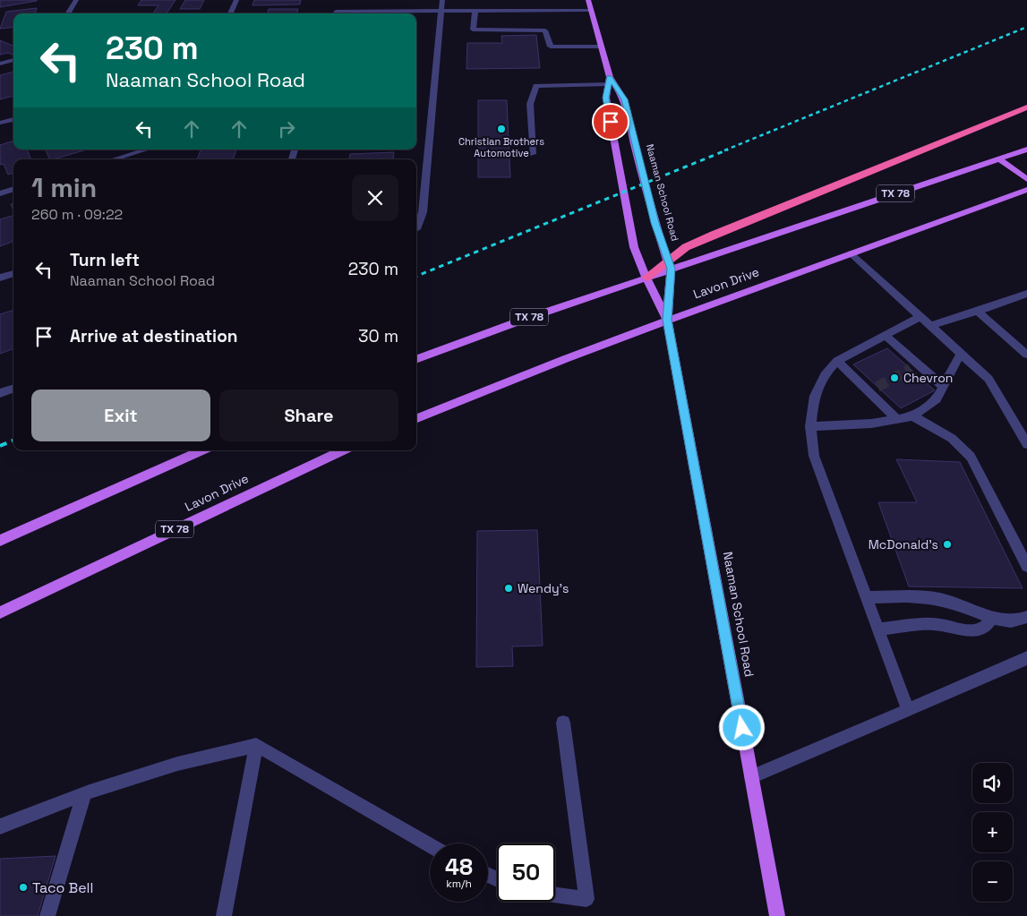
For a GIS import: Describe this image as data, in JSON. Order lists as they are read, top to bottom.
{
  "streets": {
    "main road": ["Naaman School Road", "TX 78", "Lavon Drive"]
  },
  "crossings": [
    ["Naaman School Road", "TX 78"],
    ["Naaman School Road", "Lavon Drive"]
  ],
  "places": [
    "Christian Brothers Automotive",
    "Chevron",
    "McDonald's",
    "Wendy's",
    "Taco Bell"
  ],
  "page": {
    "turn": ["230 m", "Naaman School Road"],
    "heading": ["1 min", "260 m · 09:22"],
    "list": [
      {
        "name": "Turn left",
        "note": "Naaman School Road",
        "value": "230 m"
      },
      {
        "name": "Arrive at destination",
        "value": "30 m"
      }
    ],
    "buttons": ["Exit", "Share"],
    "map_buttons": ["+", "−"],
    "speed": "48 km/h",
    "limit": "50"
  }
}
